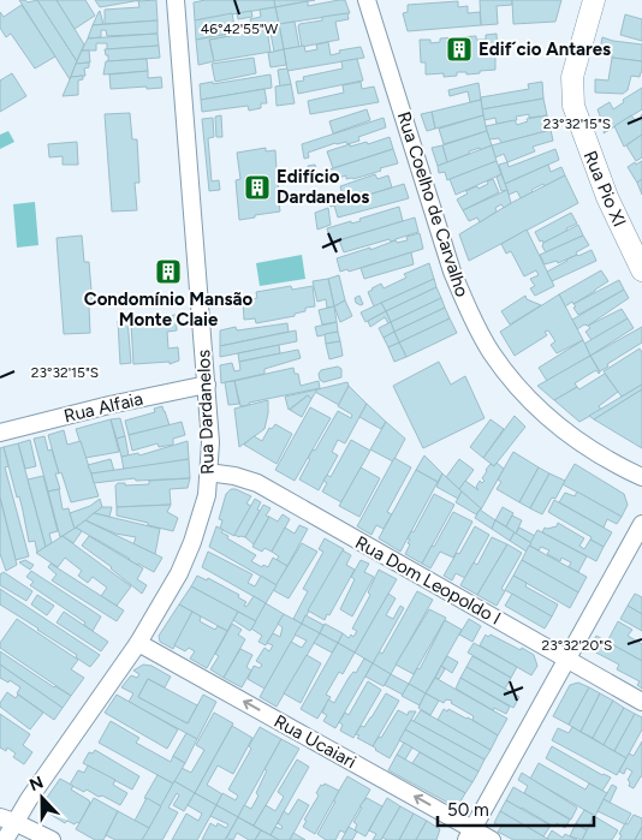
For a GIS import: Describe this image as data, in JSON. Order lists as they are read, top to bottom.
{
  "streets": {
    "street": [
      "Rua Pio XI",
      "Rua Coelho de Carvalho",
      "Rua Alfaia",
      "Rua Dardanelos",
      "Rua Dom Leopoldo I",
      "Rua Ucaiari"
    ]
  },
  "crossings": [
    ["Rua Alfaia", "Rua Dardanelos"],
    ["Rua Dardanelos", "Rua Dom Leopoldo I"],
    ["Rua Dardanelos", "Rua Ucaiari"]
  ],
  "one_way": ["Rua Ucaiari"],
  "places": {
    "building": ["Edif´cio Antares", "Edifício Dardanelos", "Condomínio Mansão Monte Claie"]
  },
  "scale_bar": "50 m",
  "north": "top",
  "coordinates": ["46°42'55\"W", "23°32'15\"S", "23°32'20\"S"]
}
